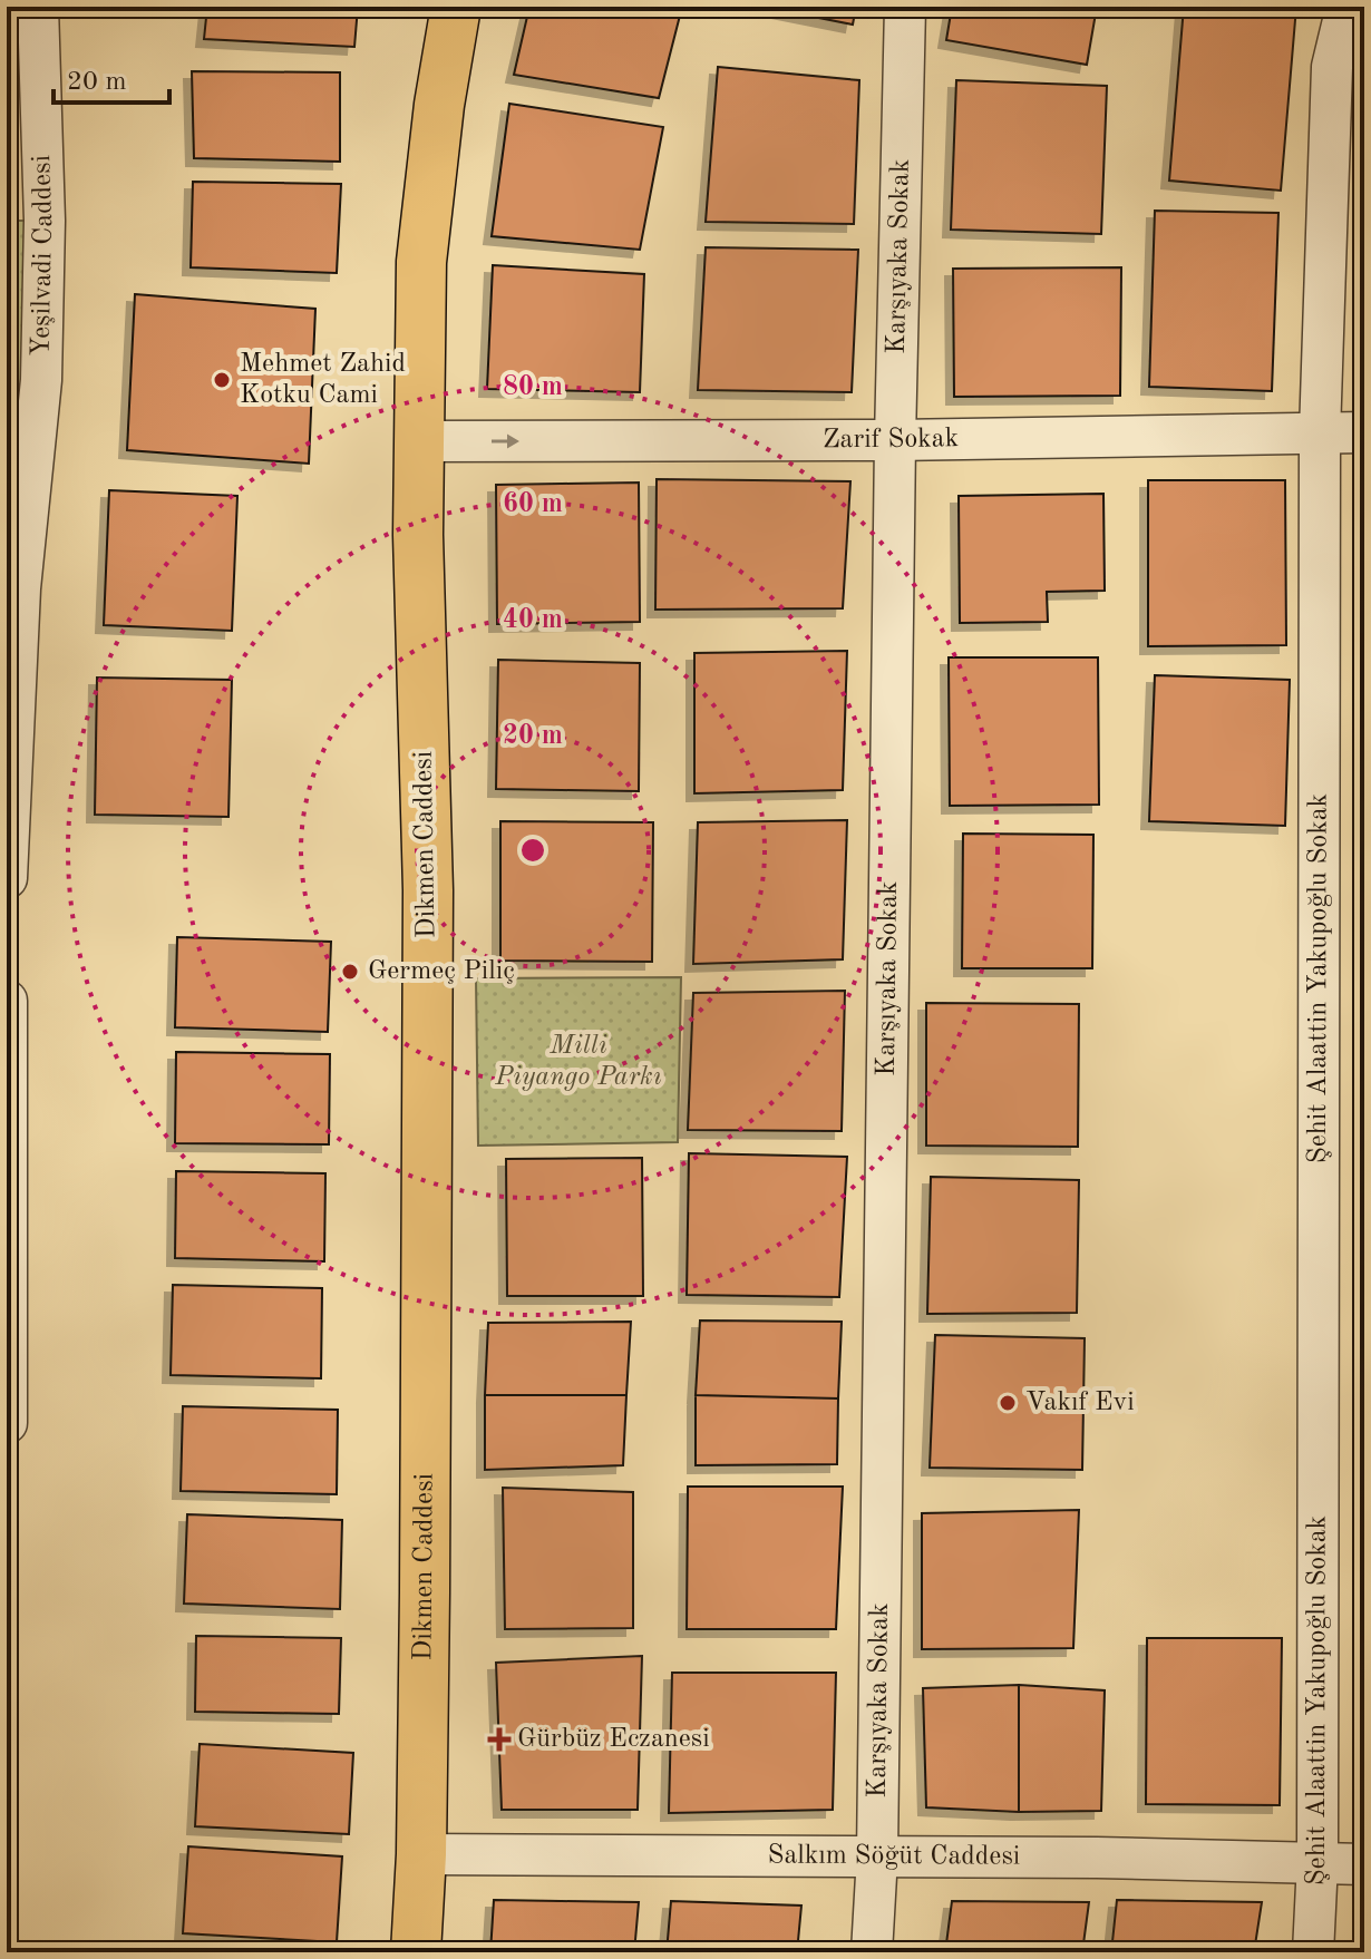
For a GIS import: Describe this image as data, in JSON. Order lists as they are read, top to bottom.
{
  "streets": {
    "main road": ["Dikmen Caddesi"],
    "street": [
      "Yeşilvadi Caddesi",
      "Karşıyaka Sokak",
      "Zarif Sokak",
      "Şehit Alaattin Yakupoğlu Sokak",
      "Salkım Söğüt Caddesi"
    ]
  },
  "crossings": [
    ["Karşıyaka Sokak", "Zarif Sokak"],
    ["Karşıyaka Sokak", "Salkım Söğüt Caddesi"],
    ["Zarif Sokak", "Dikmen Caddesi"],
    ["Zarif Sokak", "Şehit Alaattin Yakupoğlu Sokak"],
    ["Dikmen Caddesi", "Salkım Söğüt Caddesi"],
    ["Şehit Alaattin Yakupoğlu Sokak", "Salkım Söğüt Caddesi"]
  ],
  "one_way": ["Zarif Sokak"],
  "parks": ["Milli Piyango Parkı"],
  "places": {
    "other": ["Mehmet Zahid Kotku Cami", "Germeç Piliç", "Vakıf Evi"],
    "health": ["Gürbüz Eczanesi"]
  },
  "scale_bar": "20 m",
  "rings": [
    "80 m",
    "60 m",
    "40 m",
    "20 m"
  ]
}
